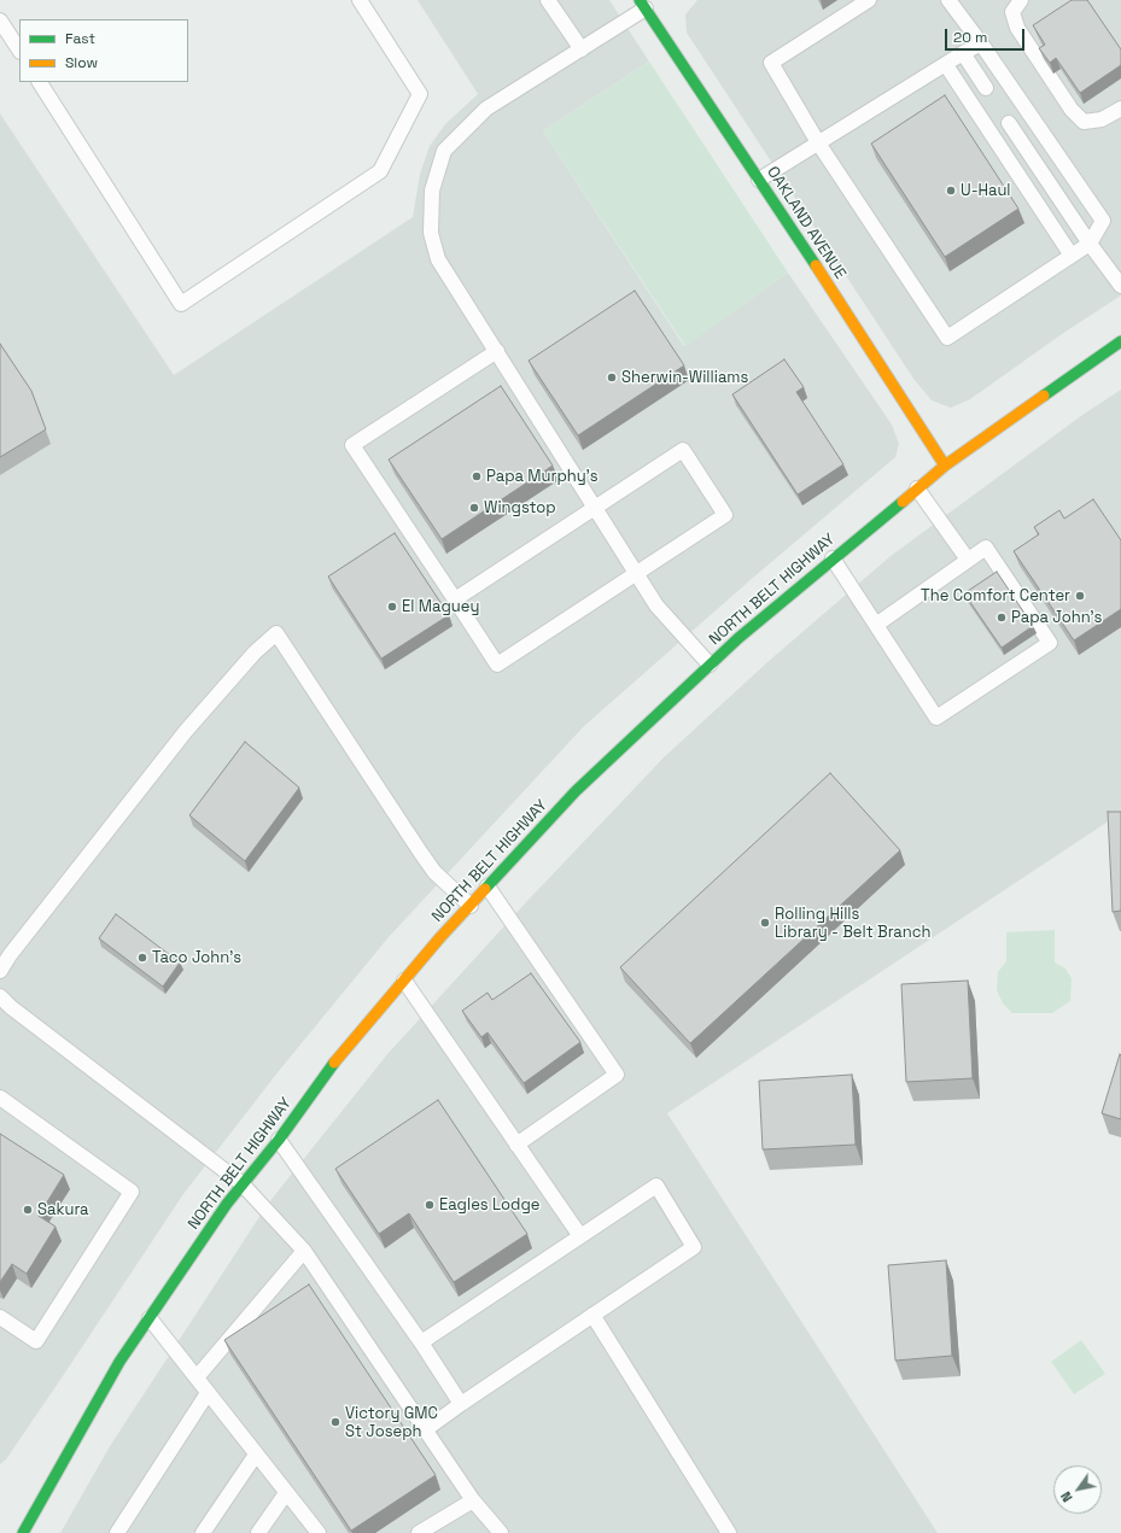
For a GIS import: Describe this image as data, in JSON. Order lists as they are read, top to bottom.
{
  "streets": {
    "main road": ["OAKLAND AVENUE", "NORTH BELT HIGHWAY"]
  },
  "crossings": [
    ["OAKLAND AVENUE", "NORTH BELT HIGHWAY"]
  ],
  "places": [
    "U-Haul",
    "Sherwin-Williams",
    "Papa Murphy's",
    "Wingstop",
    "The Comfort Center",
    "El Maguey",
    "Papa John's",
    "Rolling Hills Library - Belt Branch",
    "Taco John's",
    "Eagles Lodge",
    "Sakura",
    "Victory GMC St Joseph"
  ],
  "legend": ["Fast", "Slow"],
  "scale_bar": "20 m",
  "north": "bottom left"
}
